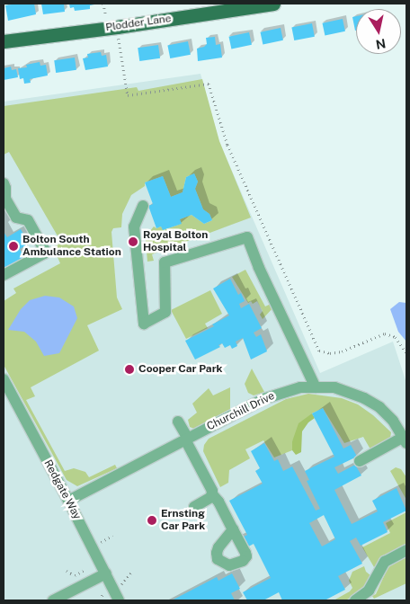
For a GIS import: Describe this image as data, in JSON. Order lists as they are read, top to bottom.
{
  "streets": {
    "main road": ["Plodder Lane"],
    "street": ["Churchill Drive", "Redgate Way"]
  },
  "crossings": [
    ["Churchill Drive", "Redgate Way"]
  ],
  "places": [
    "Royal Bolton Hospital",
    "Bolton South Ambulance Station",
    "Cooper Car Park",
    "Ernsting Car Park"
  ],
  "north": "bottom"
}
